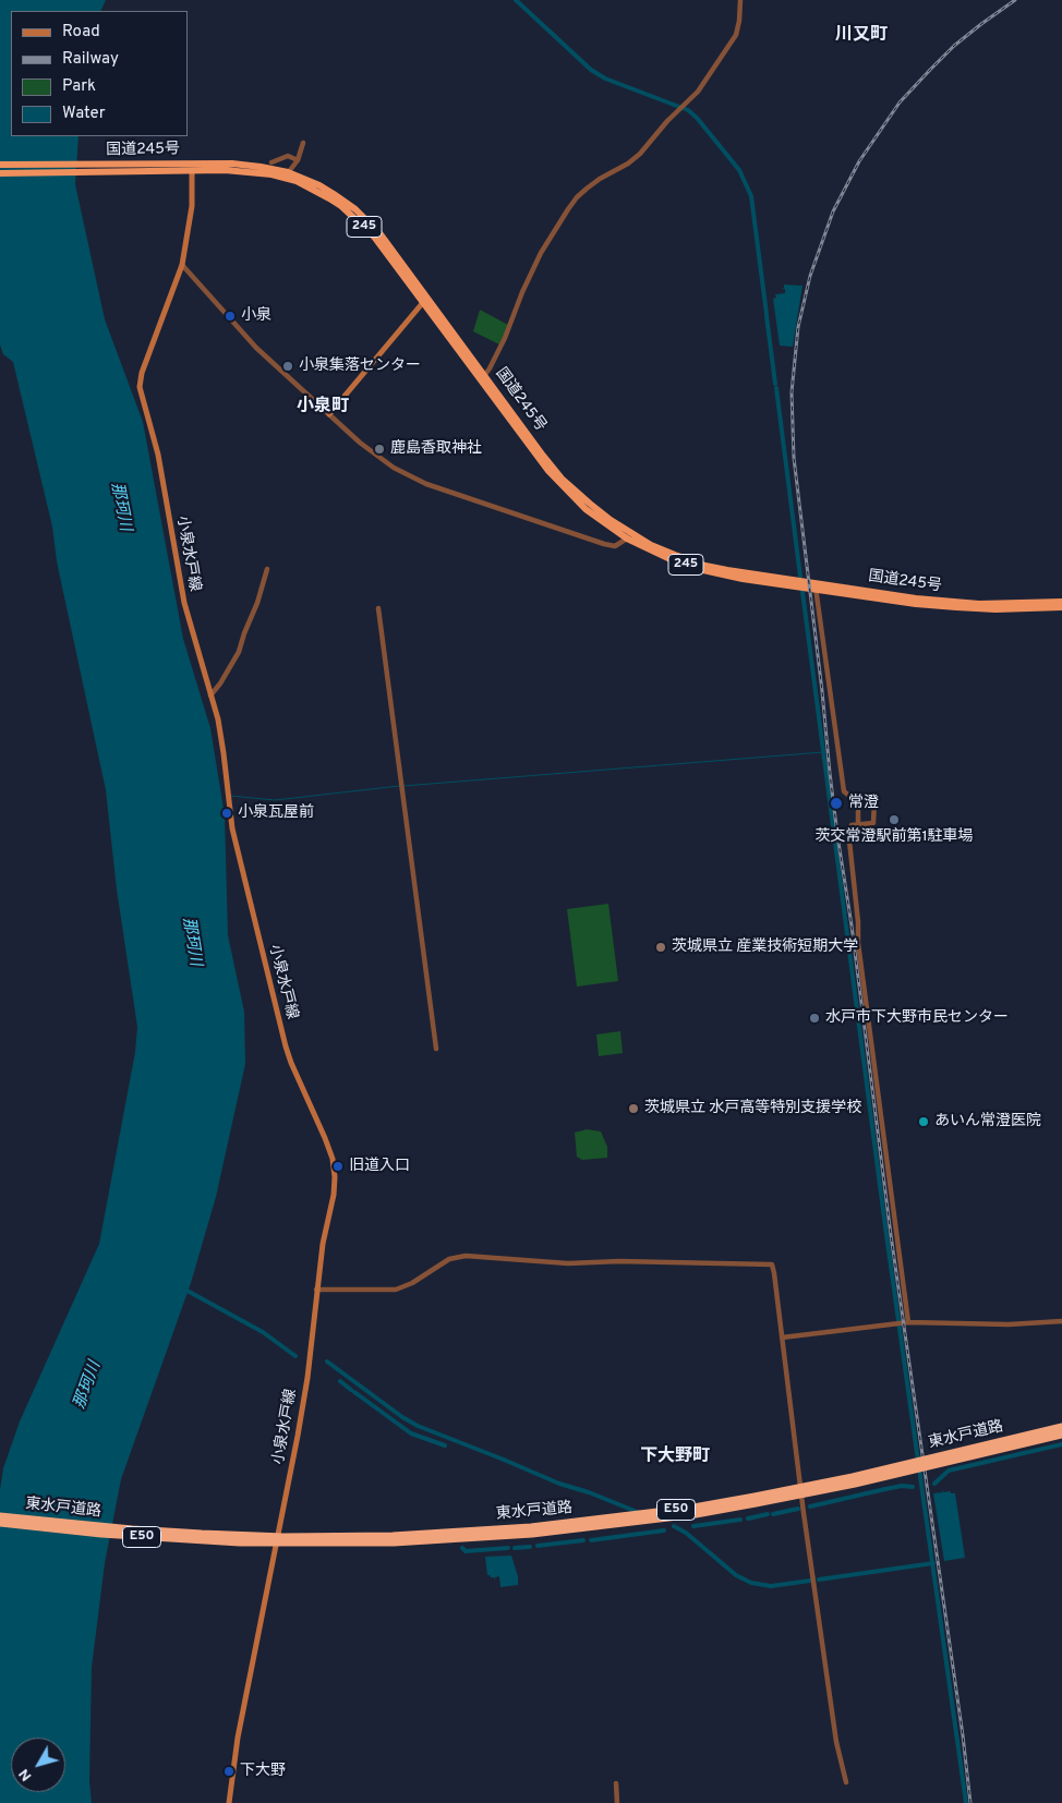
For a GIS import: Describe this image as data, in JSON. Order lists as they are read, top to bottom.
{
  "streets": {
    "highway": [
      "国道245号",
      "245",
      "東水戸道路",
      "E50"
    ],
    "main road": ["小泉水戸線"]
  },
  "crossings": [
    ["国道245号", "小泉水戸線"]
  ],
  "districts": ["川又町", "小泉町", "下大野町"],
  "water": ["那珂川"],
  "places": [
    "小泉",
    "小泉集落センター",
    "鹿島香取神社",
    "常澄",
    "小泉瓦屋前",
    "茨交常澄駅前第1駐車場",
    "茨城県立 産業技術短期大学",
    "水戸市下大野市民センター",
    "茨城県立 水戸高等特別支援学校",
    "あいん常澄医院",
    "旧道入口",
    "下大野"
  ],
  "legend": [
    "Road",
    "Railway",
    "Park",
    "Water"
  ],
  "north": "bottom left"
}
